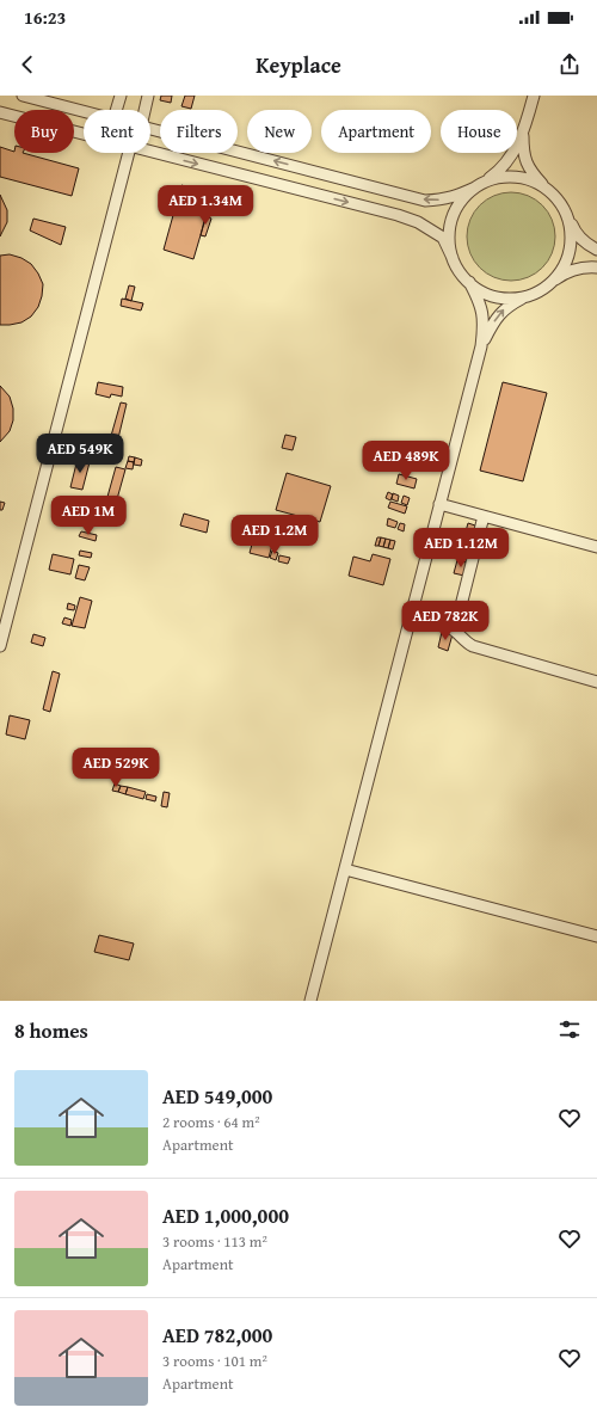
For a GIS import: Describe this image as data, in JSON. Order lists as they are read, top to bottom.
{
  "page": {
    "status": "16:23",
    "header": "Keyplace",
    "chip": [
      "Buy",
      "Rent",
      "Filters",
      "New",
      "Apartment",
      "House"
    ],
    "price": [
      "AED 1.34M",
      "AED 549K",
      "AED 489K",
      "AED 1M",
      "AED 1.2M",
      "AED 1.12M",
      "AED 782K",
      "AED 529K"
    ],
    "heading": "8 homes",
    "list": [
      {
        "name": "AED 549,000",
        "note": "2 rooms · 64 m² · Apartment"
      },
      {
        "name": "AED 1,000,000",
        "note": "3 rooms · 113 m² · Apartment"
      },
      {
        "name": "AED 782,000",
        "note": "3 rooms · 101 m² · Apartment"
      }
    ]
  }
}
